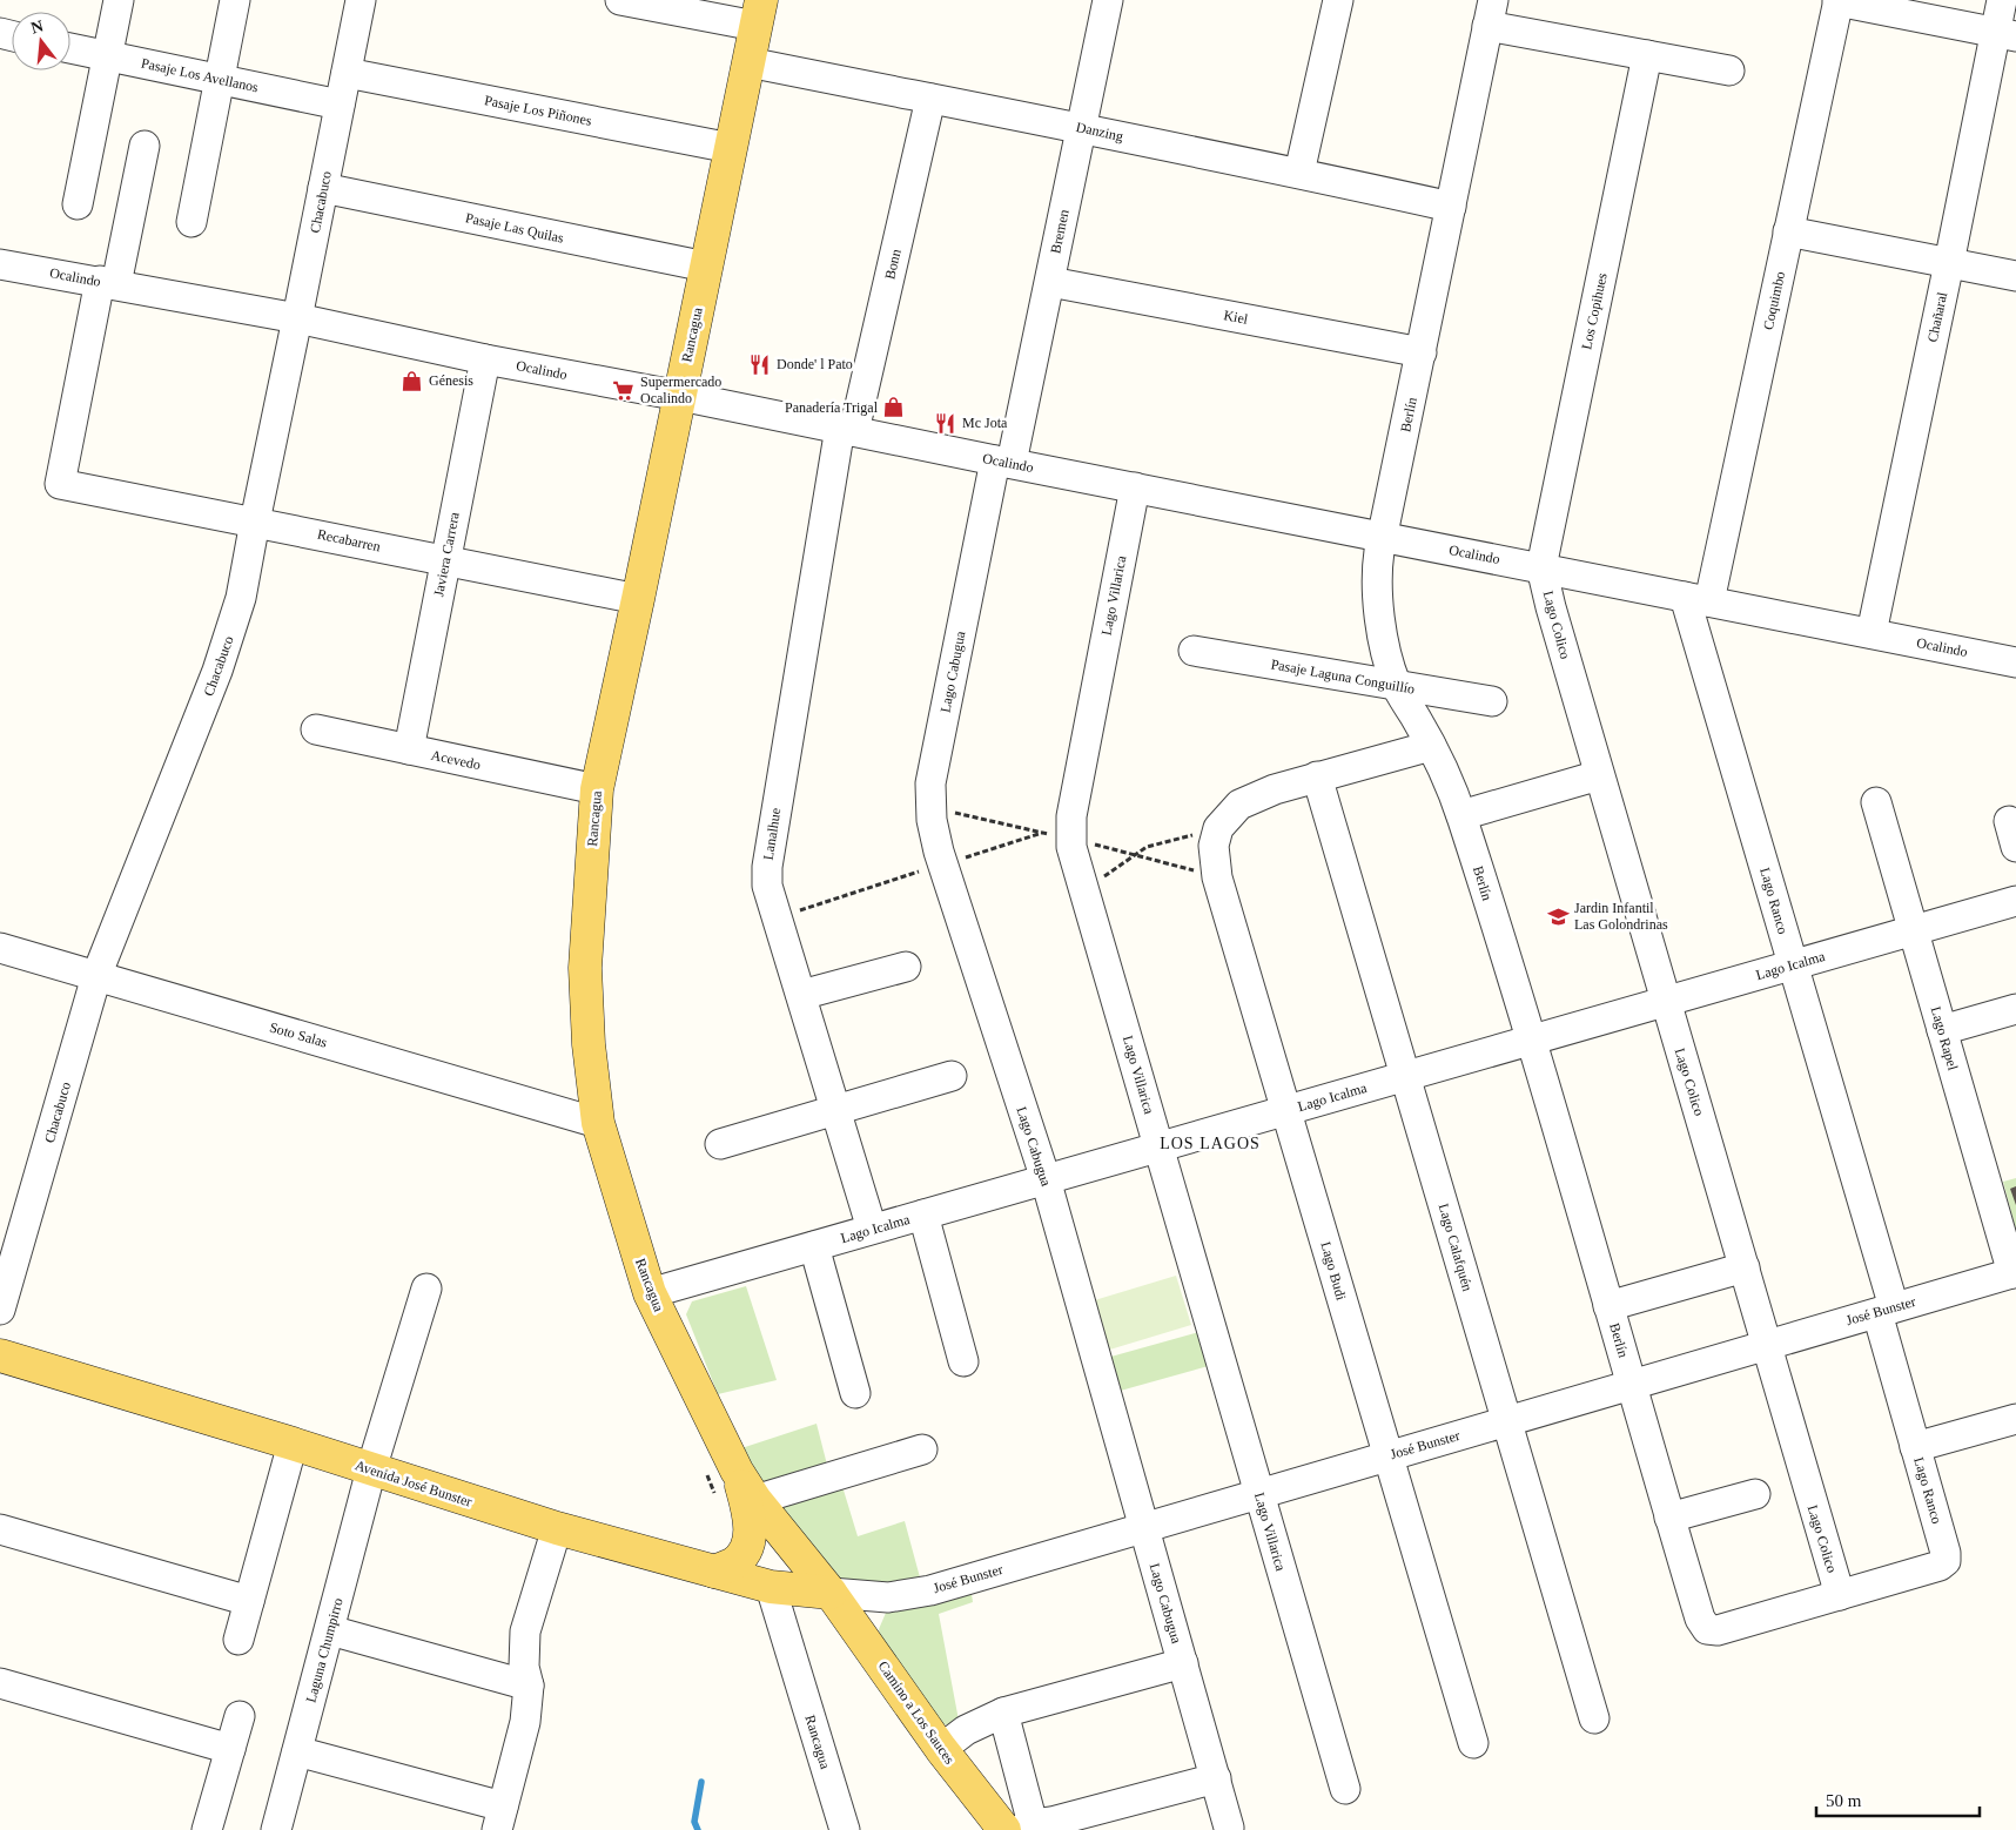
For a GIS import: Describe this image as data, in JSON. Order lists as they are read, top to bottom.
{
  "streets": {
    "main road": ["Rancagua", "Avenida José Bunster", "Camino a Los Sauces"],
    "street": [
      "Pasaje Los Avellanos",
      "Pasaje Los Piñones",
      "Danzing",
      "Chacabuco",
      "Pasaje Las Quilas",
      "Bremen",
      "Bonn",
      "Ocalindo",
      "Coquimbo",
      "Los Copihues",
      "Kiel",
      "Chañaral",
      "Berlín",
      "Recabarren",
      "Javiera Carrera",
      "Lago Villarica",
      "Lago Colico",
      "Lago Cabugua",
      "Pasaje Laguna Conguillío",
      "Acevedo",
      "Lanalhue",
      "Lago Ranco",
      "Lago Icalma",
      "Soto Salas",
      "Lago Rapel",
      "Lago Calafquén",
      "Lago Budi",
      "José Bunster",
      "Laguna Chumpirro"
    ]
  },
  "crossings": [
    ["Pasaje Los Avellanos", "Chacabuco"],
    ["Pasaje Los Piñones", "Chacabuco"],
    ["Pasaje Los Piñones", "Rancagua"],
    ["Danzing", "Bremen"],
    ["Danzing", "Bonn"],
    ["Danzing", "Rancagua"],
    ["Danzing", "Berlín"],
    ["Chacabuco", "Pasaje Las Quilas"],
    ["Chacabuco", "Ocalindo"],
    ["Chacabuco", "Recabarren"],
    ["Chacabuco", "Soto Salas"],
    ["Pasaje Las Quilas", "Rancagua"],
    ["Bremen", "Ocalindo"],
    ["Bremen", "Kiel"],
    ["Bremen", "Lago Cabugua"],
    ["Bonn", "Ocalindo"],
    ["Bonn", "Lanalhue"],
    ["Ocalindo", "Coquimbo"],
    ["Ocalindo", "Los Copihues"],
    ["Ocalindo", "Chañaral"],
    ["Ocalindo", "Rancagua"],
    ["Ocalindo", "Berlín"],
    ["Ocalindo", "Recabarren"],
    ["Ocalindo", "Javiera Carrera"],
    ["Ocalindo", "Lago Villarica"],
    ["Ocalindo", "Lago Colico"],
    ["Ocalindo", "Lago Cabugua"],
    ["Ocalindo", "Lanalhue"],
    ["Ocalindo", "Lago Ranco"],
    ["Coquimbo", "Lago Ranco"],
    ["Los Copihues", "Lago Colico"],
    ["Kiel", "Berlín"],
    ["Rancagua", "Recabarren"],
    ["Rancagua", "Acevedo"],
    ["Rancagua", "Lago Icalma"],
    ["Rancagua", "Soto Salas"],
    ["Rancagua", "José Bunster"],
    ["Rancagua", "Avenida José Bunster"],
    ["Rancagua", "Camino a Los Sauces"],
    ["Berlín", "Lago Colico"],
    ["Berlín", "Pasaje Laguna Conguillío"],
    ["Berlín", "Lago Ranco"],
    ["Berlín", "Lago Icalma"],
    ["Berlín", "José Bunster"],
    ["Recabarren", "Javiera Carrera"],
    ["Javiera Carrera", "Acevedo"],
    ["Lago Villarica", "Lago Icalma"],
    ["Lago Villarica", "José Bunster"],
    ["Lago Colico", "Lago Ranco"],
    ["Lago Colico", "Lago Icalma"],
    ["Lago Colico", "José Bunster"],
    ["Lago Cabugua", "Lago Icalma"],
    ["Lago Cabugua", "José Bunster"],
    ["Lanalhue", "Lago Icalma"],
    ["Lago Ranco", "Lago Icalma"],
    ["Lago Ranco", "José Bunster"],
    ["Lago Icalma", "Lago Rapel"],
    ["Lago Icalma", "Lago Calafquén"],
    ["Lago Icalma", "Lago Budi"],
    ["Lago Rapel", "José Bunster"],
    ["Lago Calafquén", "José Bunster"],
    ["Lago Budi", "José Bunster"],
    ["José Bunster", "Avenida José Bunster"],
    ["José Bunster", "Camino a Los Sauces"],
    ["Avenida José Bunster", "Laguna Chumpirro"],
    ["Avenida José Bunster", "Camino a Los Sauces"]
  ],
  "districts": ["LOS LAGOS"],
  "places": {
    "restaurant": ["Donde' l Pato", "Mc Jota"],
    "shop": ["Génesis", "Panadería Trigal"],
    "supermarket": ["Supermercado Ocalindo"],
    "school or university": ["Jardin Infantil Las Golondrinas"]
  },
  "scale_bar": "50 m",
  "north": "top"
}
